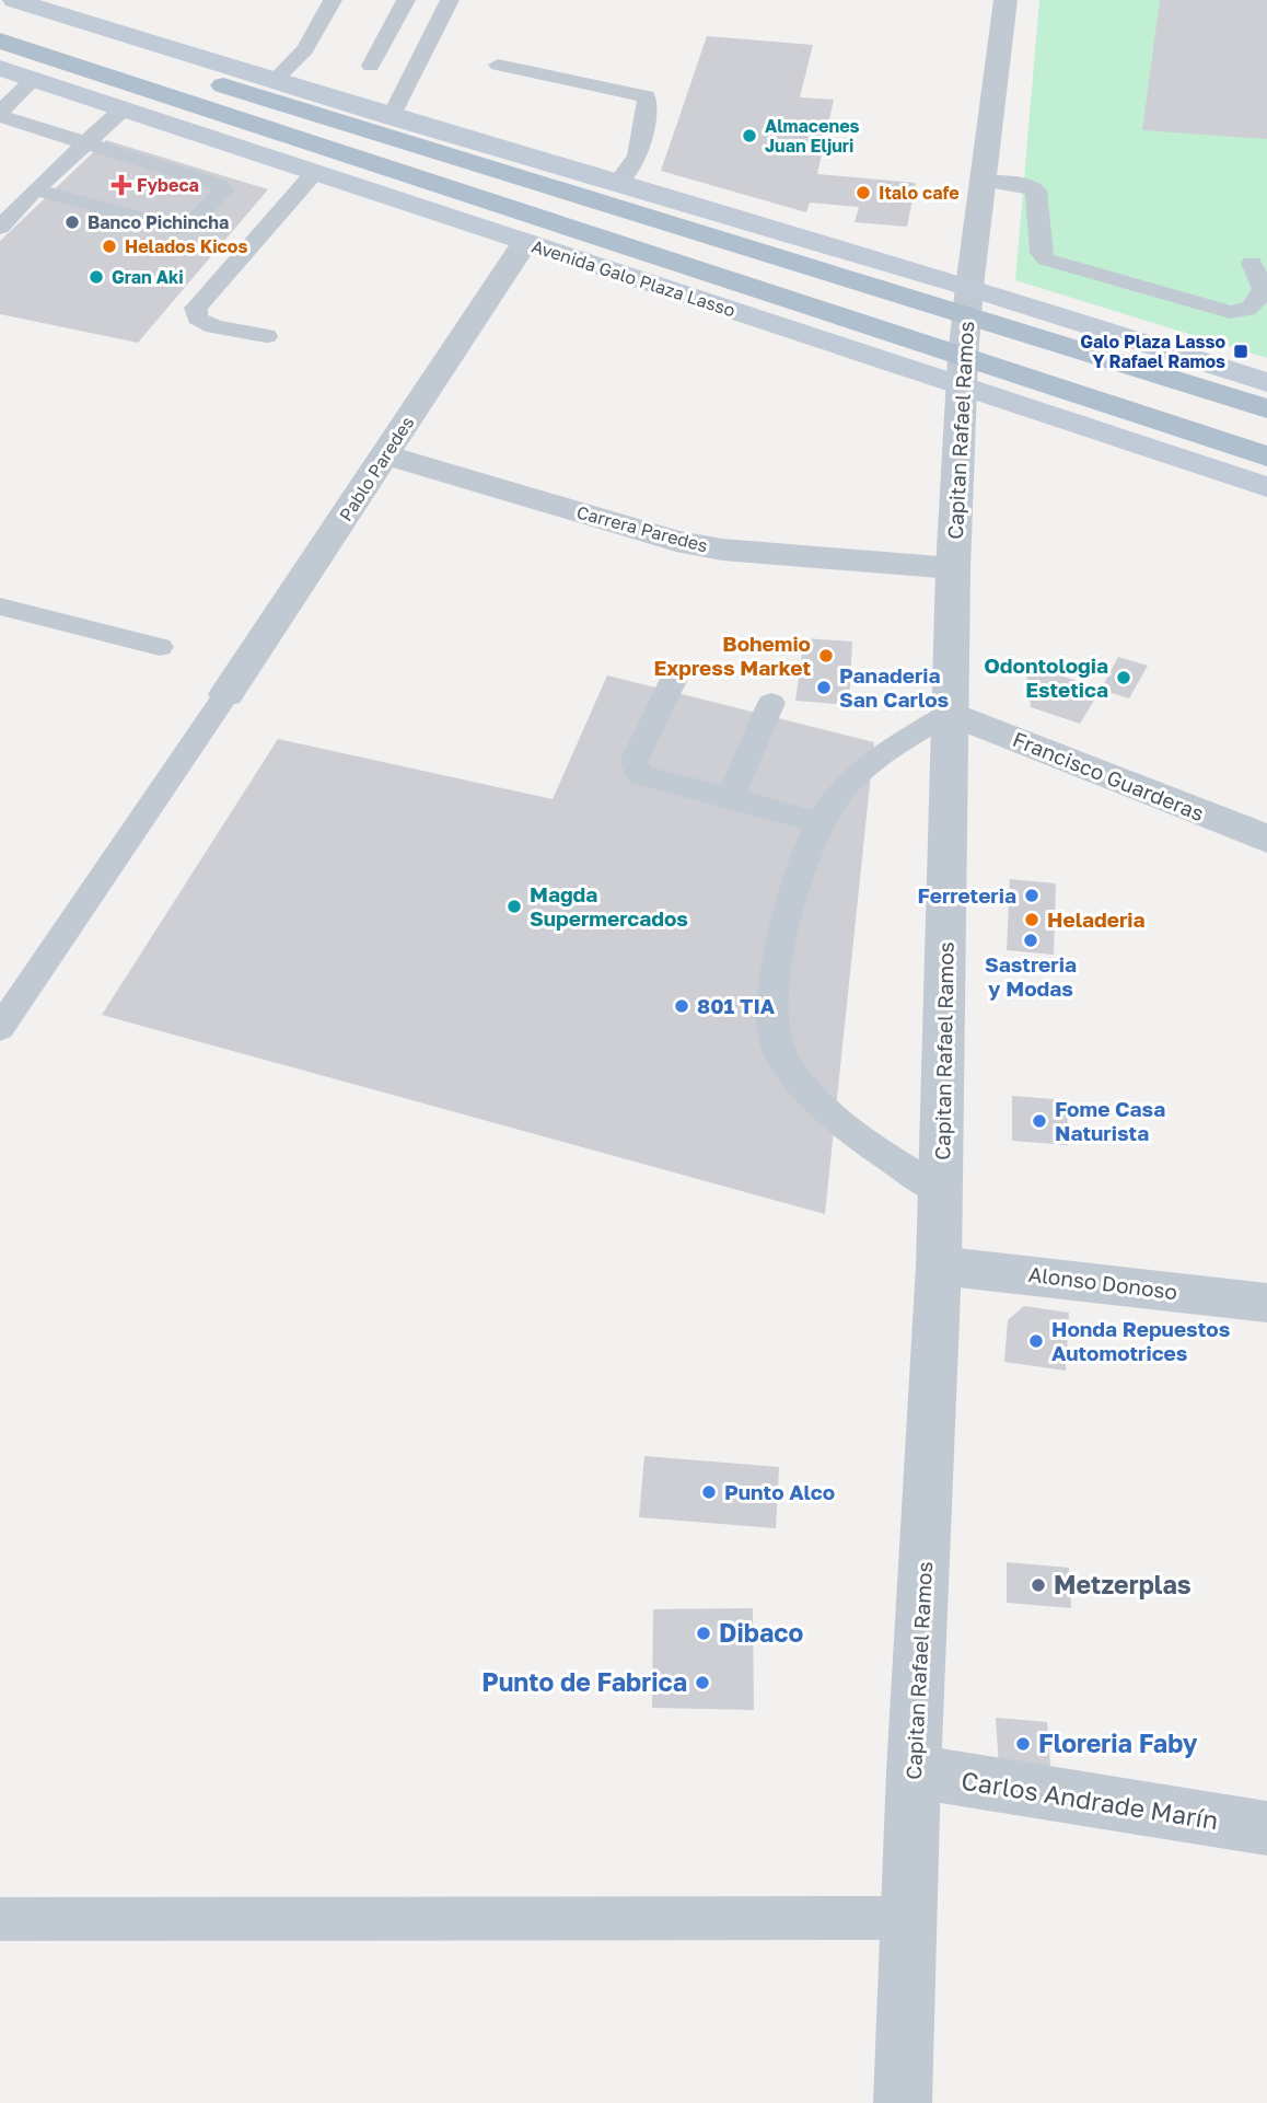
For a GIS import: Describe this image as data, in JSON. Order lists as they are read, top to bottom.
{
  "streets": {
    "main road": ["Avenida Galo Plaza Lasso"],
    "street": [
      "Capitan Rafael Ramos",
      "Pablo Paredes",
      "Carrera Paredes",
      "Francisco Guarderas",
      "Alonso Donoso",
      "Carlos Andrade Marín"
    ]
  },
  "crossings": [
    ["Avenida Galo Plaza Lasso", "Capitan Rafael Ramos"],
    ["Avenida Galo Plaza Lasso", "Pablo Paredes"],
    ["Capitan Rafael Ramos", "Carrera Paredes"],
    ["Capitan Rafael Ramos", "Francisco Guarderas"],
    ["Capitan Rafael Ramos", "Alonso Donoso"],
    ["Capitan Rafael Ramos", "Carlos Andrade Marín"],
    ["Pablo Paredes", "Carrera Paredes"]
  ],
  "places": {
    "other": [
      "Almacenes Juan Eljuri",
      "Italo cafe",
      "Banco Pichincha",
      "Helados Kicos",
      "Gran Aki",
      "Bohemio Express Market",
      "Odontologia Estetica",
      "Panaderia San Carlos",
      "Ferreteria",
      "Magda Supermercados",
      "Heladeria",
      "Sastreria y Modas",
      "801 TIA",
      "Fome Casa Naturista",
      "Honda Repuestos Automotrices",
      "Punto Alco",
      "Metzerplas",
      "Dibaco",
      "Punto de Fabrica",
      "Floreria Faby"
    ],
    "health": ["Fybeca"],
    "transit": ["Galo Plaza Lasso Y Rafael Ramos"]
  }
}
